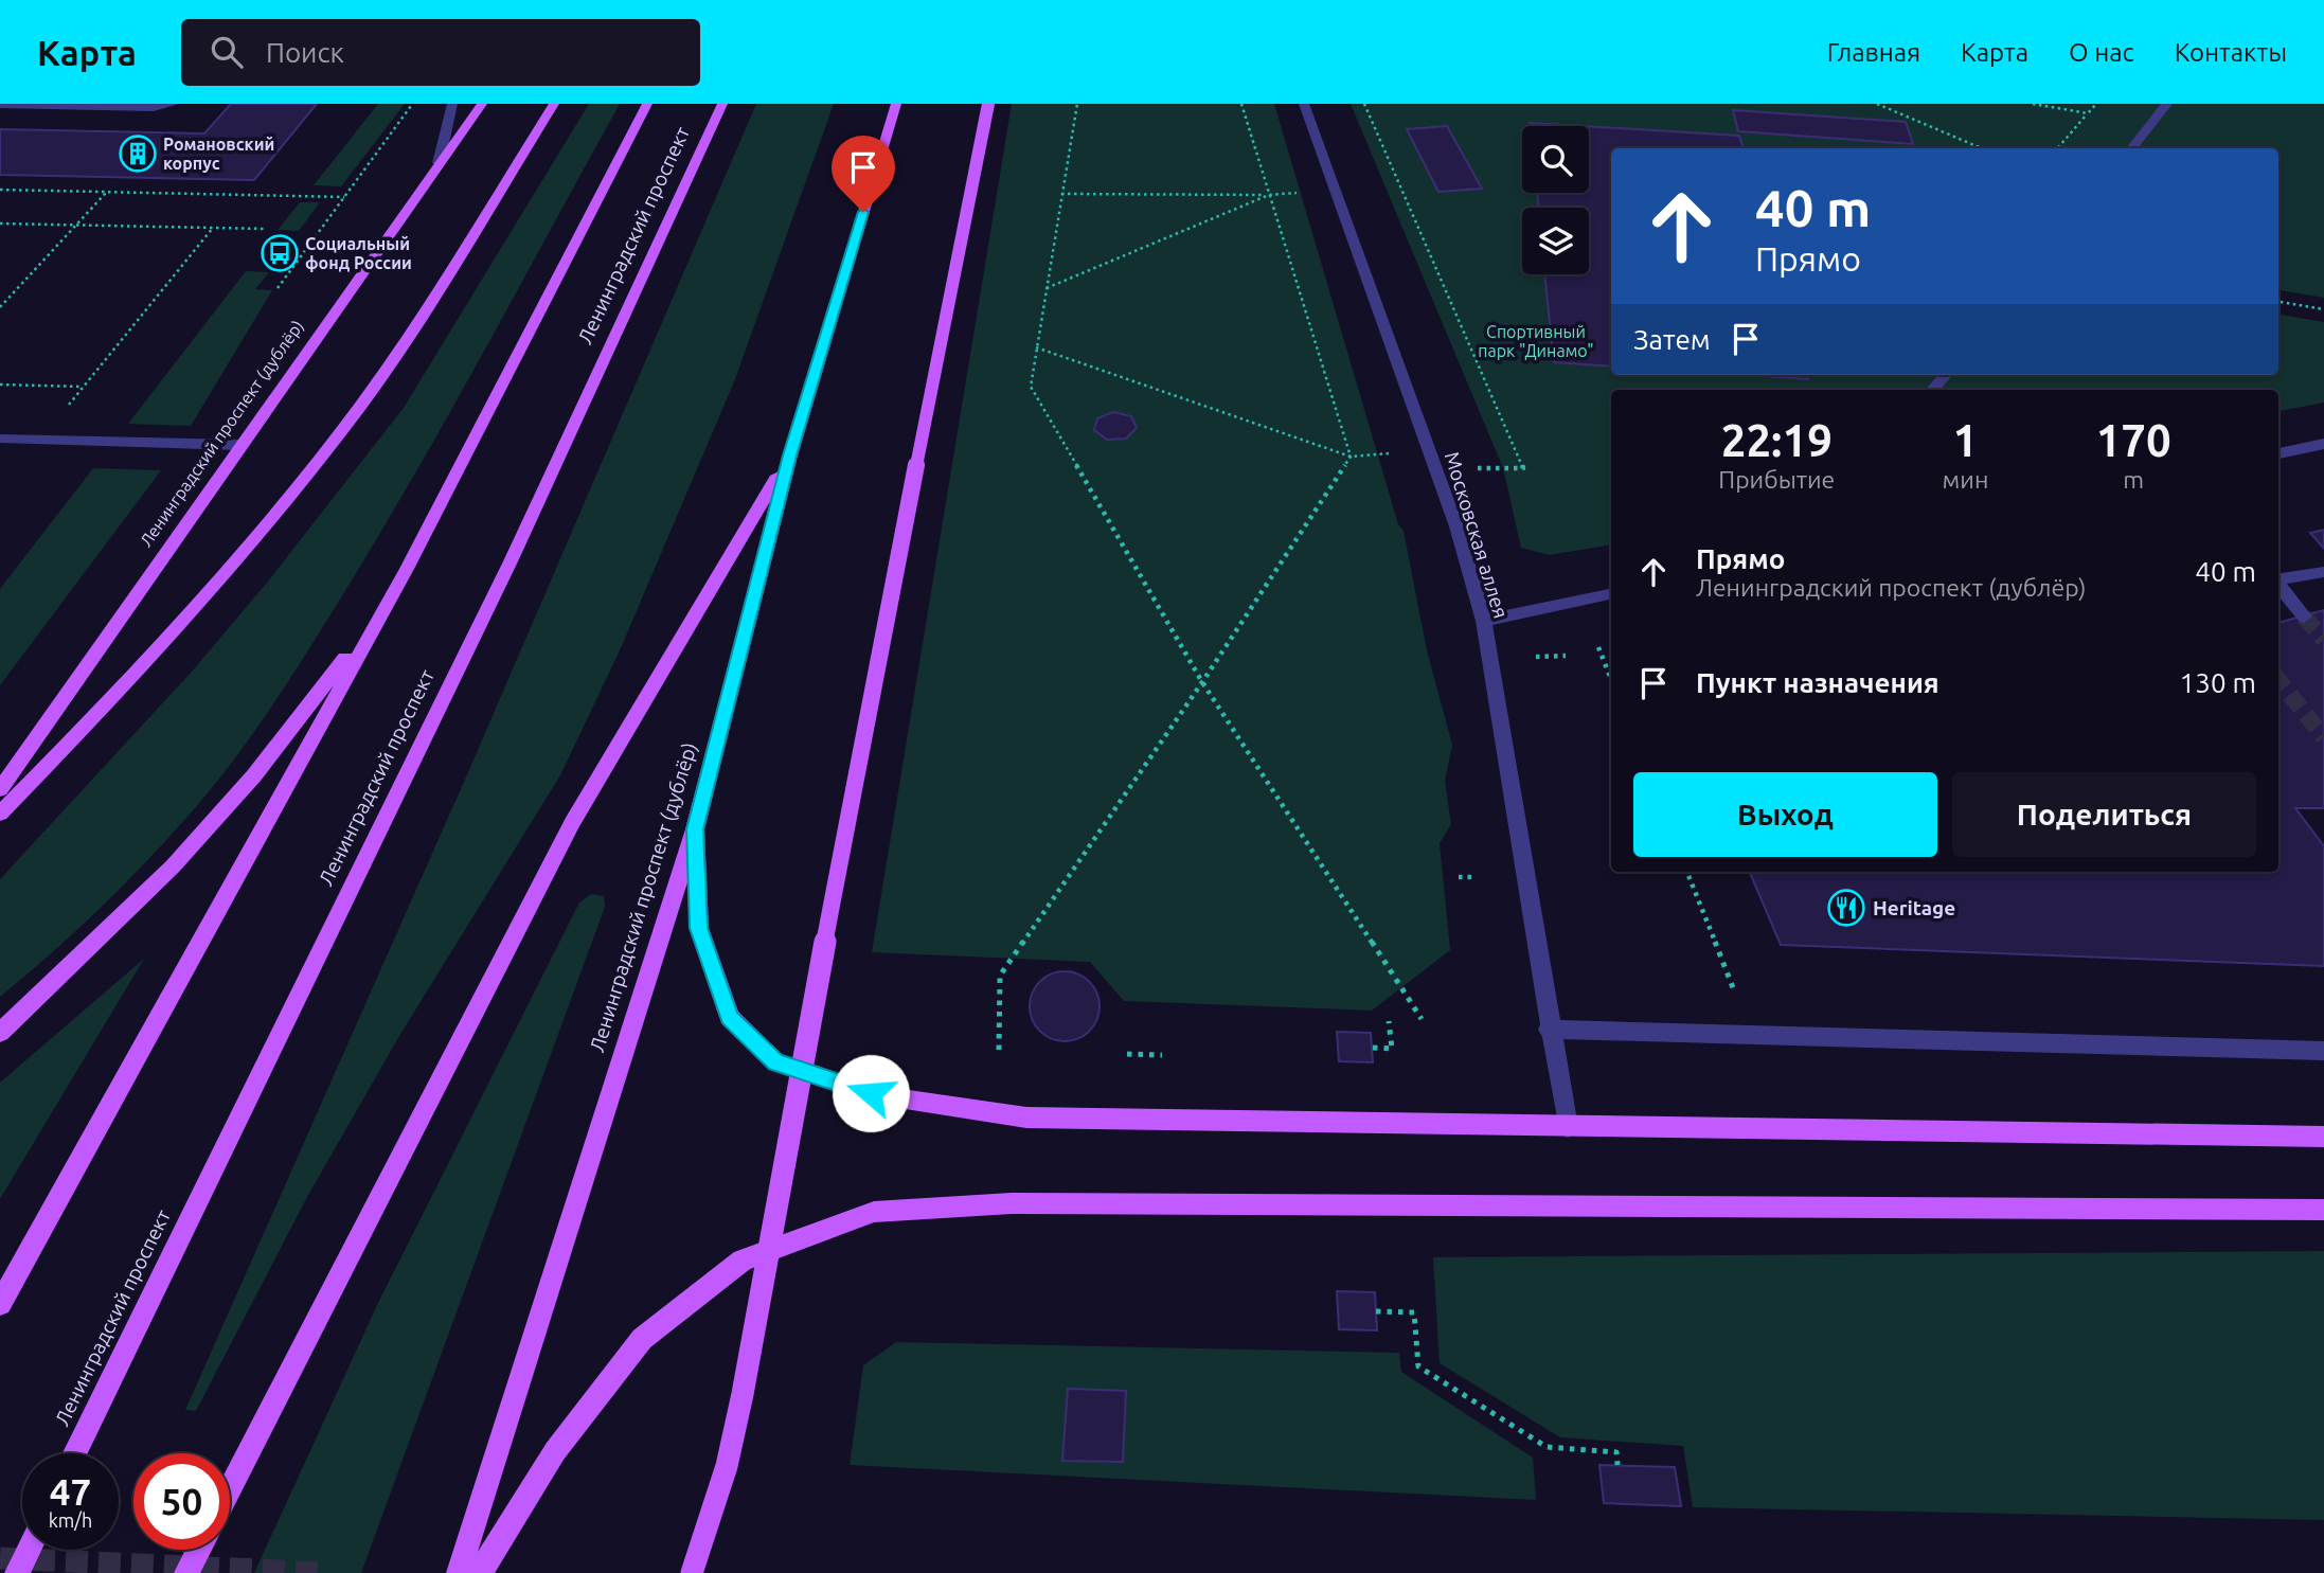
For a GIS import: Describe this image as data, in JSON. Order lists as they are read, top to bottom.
{
  "streets": {
    "main road": ["Ленинградский проспект", "Ленинградский проспект (дублёр)"],
    "street": ["Московская аллея"]
  },
  "parks": ["Спортивный парк \"Динамо\""],
  "places": {
    "building": ["Романовский корпус"],
    "bus stop": ["Социальный фонд России"],
    "restaurant": ["Heritage"]
  },
  "page": {
    "header": "Карта",
    "search": "Поиск",
    "nav": [
      "Главная",
      "Карта",
      "О нас",
      "Контакты"
    ],
    "turn": ["40 m", "Прямо"],
    "then": "Затем",
    "eta": [
      "22:19",
      "Прибытие",
      "1",
      "мин",
      "170",
      "m"
    ],
    "list": [
      {
        "name": "Прямо",
        "note": "Ленинградский проспект (дублёр)",
        "value": "40 m"
      },
      {
        "name": "Пункт назначения",
        "value": "130 m"
      }
    ],
    "buttons": ["Выход", "Поделиться"],
    "speed": "47 km/h",
    "limit": "50"
  }
}
